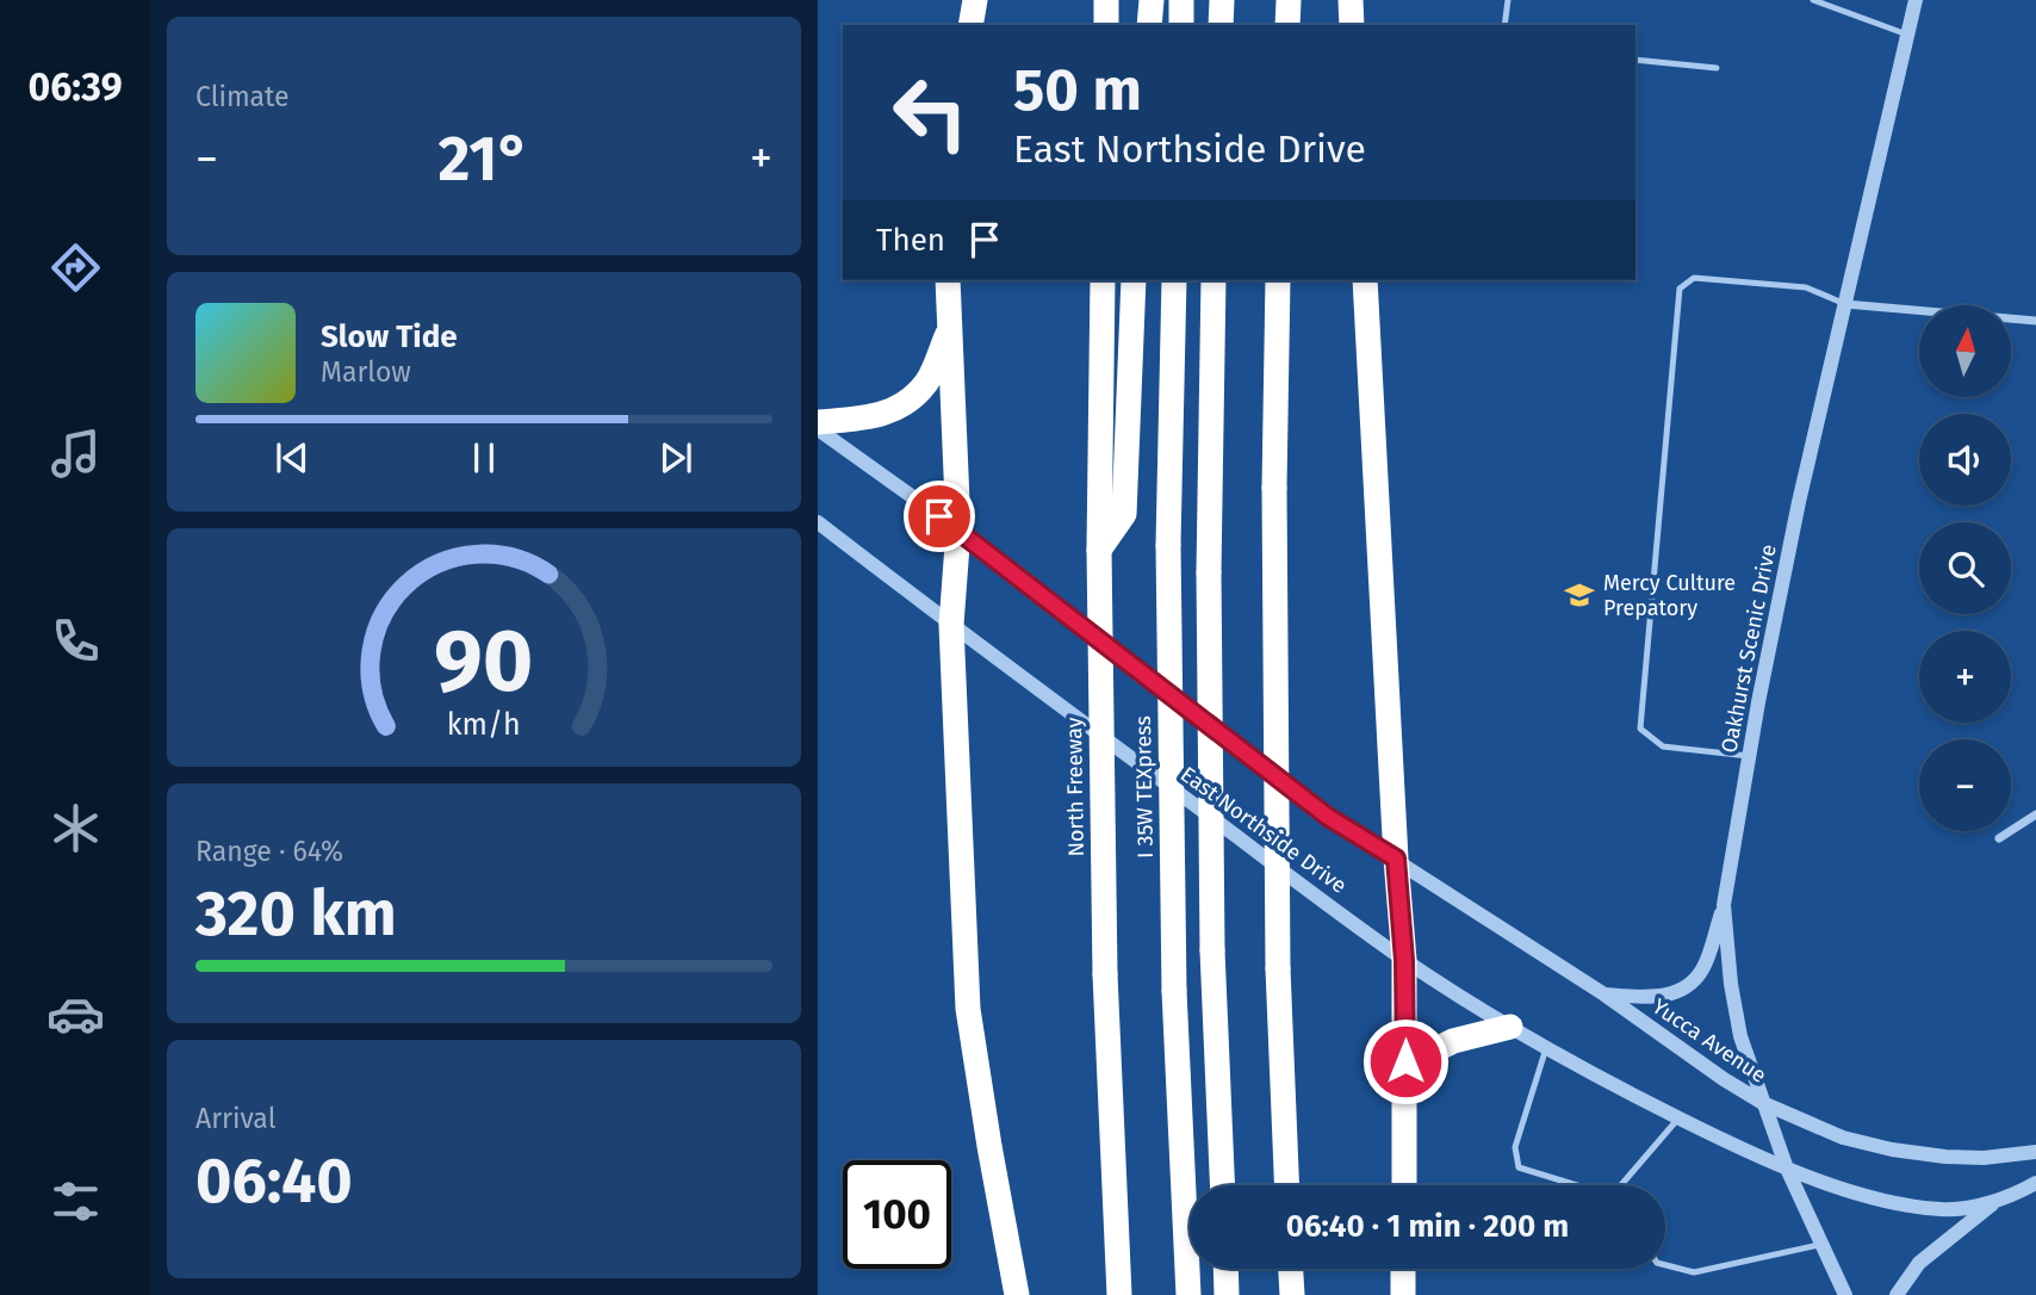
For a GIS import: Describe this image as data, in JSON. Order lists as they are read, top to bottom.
{
  "streets": {
    "highway": ["North Freeway", "I 35W TEXpress"],
    "street": ["Oakhurst Scenic Drive", "East Northside Drive", "Yucca Avenue"]
  },
  "crossings": [
    ["Oakhurst Scenic Drive", "Yucca Avenue"]
  ],
  "places": {
    "school or university": ["Mercy Culture Prepatory"]
  },
  "north": "top",
  "page": {
    "tabs": "06:39",
    "tile": [
      "Climate",
      ["Range · 64%", "320 km"],
      ["Arrival", "06:40"]
    ],
    "turn": ["50 m", "East Northside Drive"],
    "heat": ["−", "21°", "+"],
    "then": "Then",
    "song": ["Slow Tide", "Marlow"],
    "map_buttons": ["+", "−"],
    "limit": "100",
    "trip": "06:40 · 1 min · 200 m",
    "gauge": ["90", "km/h"]
  }
}
